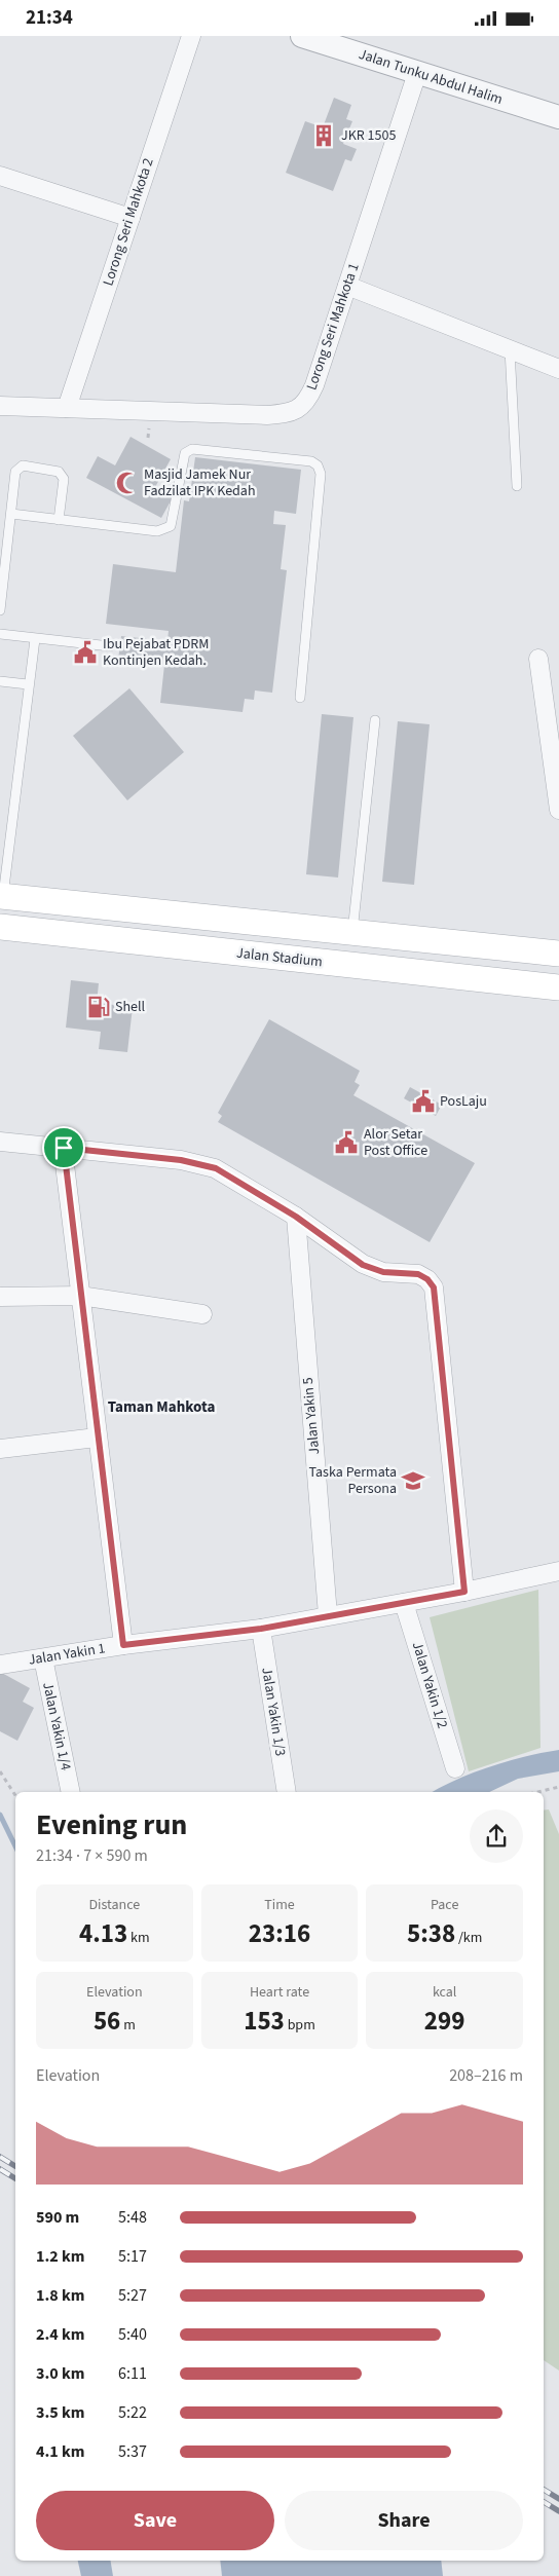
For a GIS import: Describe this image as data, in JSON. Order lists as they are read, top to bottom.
{
  "streets": {
    "main road": ["Jalan Stadium"],
    "street": [
      "Jalan Tunku Abdul Halim",
      "Lorong Seri Mahkota 2",
      "Lorong Seri Mahkota 1",
      "Jalan Yakin 5",
      "Jalan Yakin 1",
      "Jalan Yakin 1/2",
      "Jalan Yakin 1/3",
      "Jalan Yakin 1/4"
    ]
  },
  "crossings": [
    ["Jalan Tunku Abdul Halim", "Lorong Seri Mahkota 1"],
    ["Lorong Seri Mahkota 2", "Lorong Seri Mahkota 1"],
    ["Jalan Yakin 5", "Jalan Yakin 1"],
    ["Jalan Yakin 1", "Jalan Yakin 1/2"],
    ["Jalan Yakin 1", "Jalan Yakin 1/3"],
    ["Jalan Yakin 1", "Jalan Yakin 1/4"]
  ],
  "districts": ["Taman Mahkota"],
  "places": {
    "building": ["JKR 1505"],
    "mosque": ["Masjid Jamek Nur Fadzilat IPK Kedah"],
    "public building": ["Ibu Pejabat PDRM Kontinjen Kedah.", "PosLaju", "Alor Setar Post Office"],
    "fuel station": ["Shell"],
    "school or university": ["Taska Permata Persona"]
  },
  "page": {
    "status": "21:34",
    "heading": ["Evening run", "21:34 · 7 × 590 m"],
    "stats": [
      ["Distance", "4.13 km"],
      ["Time", "23:16"],
      ["Pace", "5:38 /km"],
      ["Elevation", "56 m"],
      ["Heart rate", "153 bpm"],
      ["kcal", "299"]
    ],
    "chart": ["Elevation", "208–216 m"],
    "list": [
      {
        "name": "590 m",
        "note": "5:48"
      },
      {
        "name": "1.2 km",
        "note": "5:17"
      },
      {
        "name": "1.8 km",
        "note": "5:27"
      },
      {
        "name": "2.4 km",
        "note": "5:40"
      },
      {
        "name": "3.0 km",
        "note": "6:11"
      },
      {
        "name": "3.5 km",
        "note": "5:22"
      },
      {
        "name": "4.1 km",
        "note": "5:37"
      }
    ],
    "buttons": ["Save", "Share"]
  }
}
